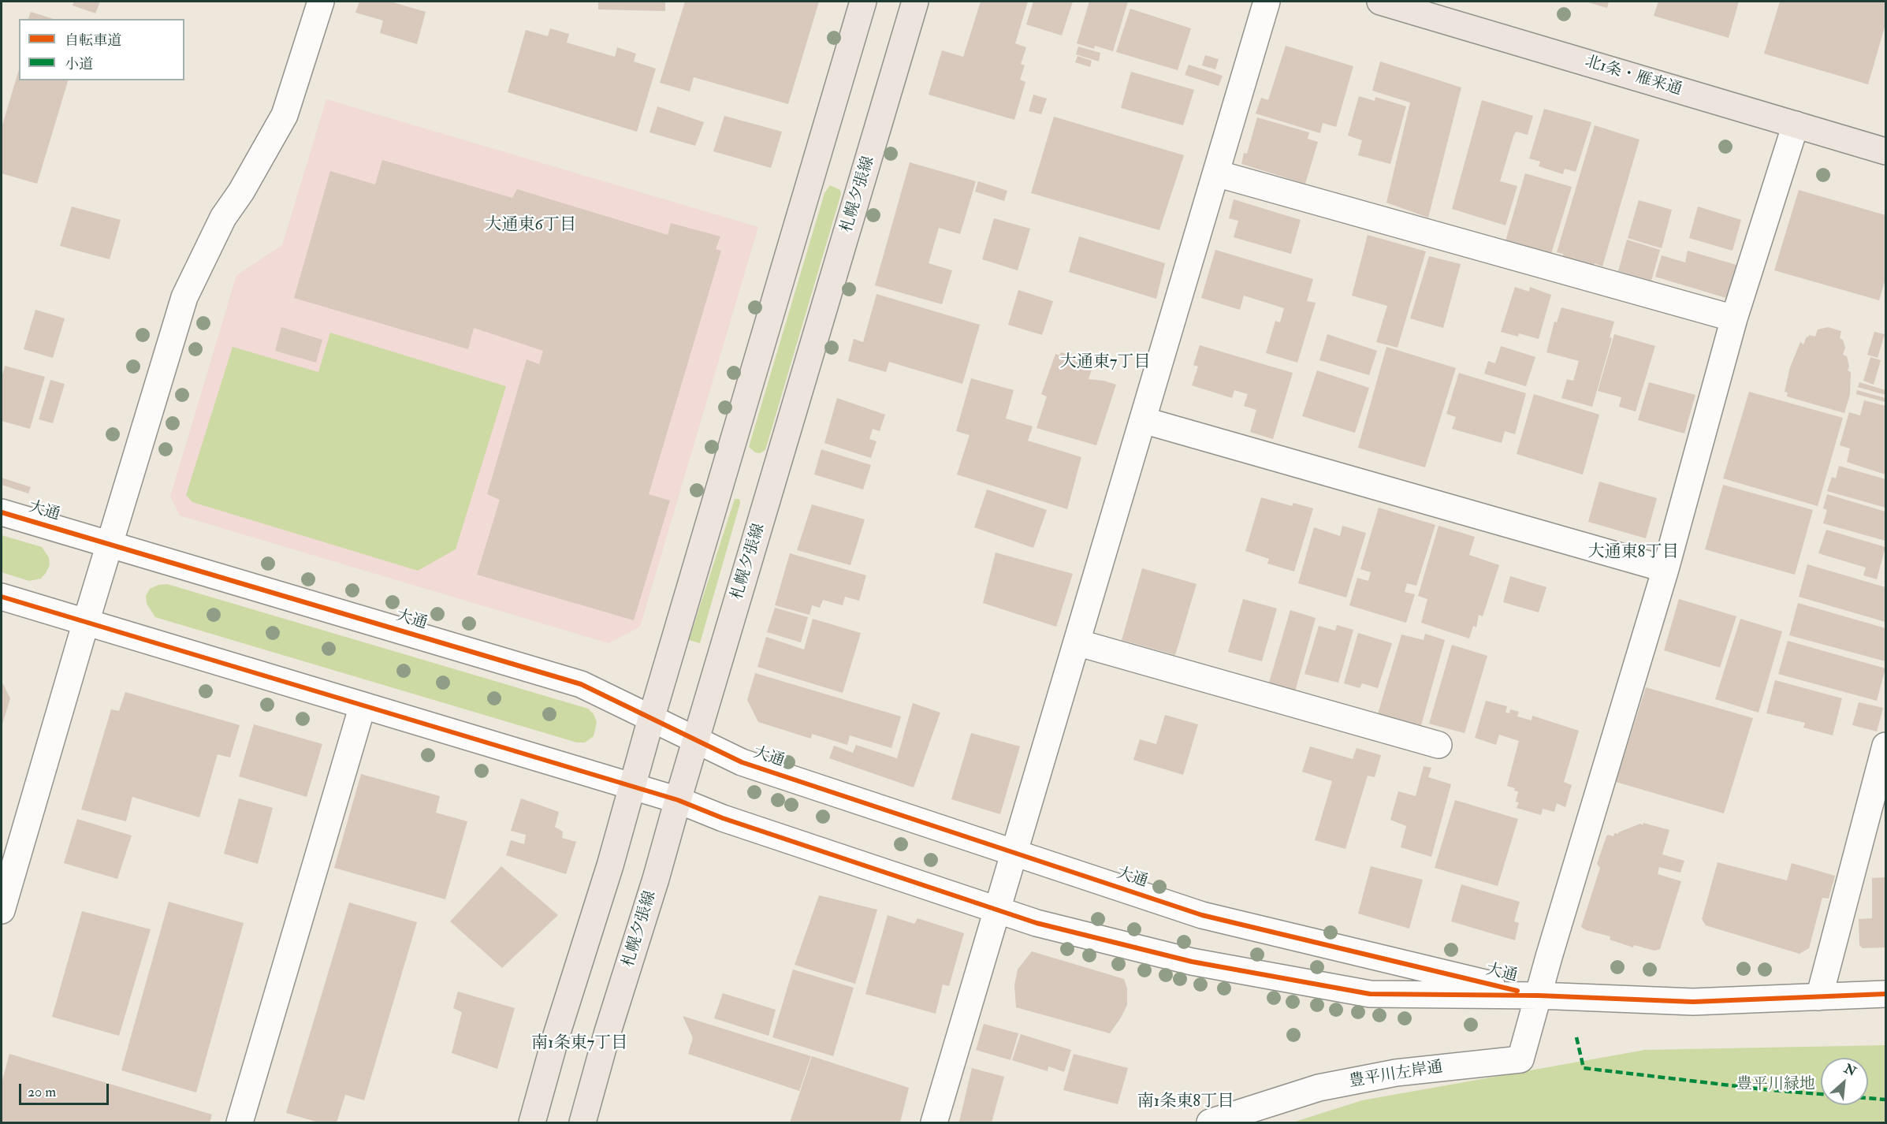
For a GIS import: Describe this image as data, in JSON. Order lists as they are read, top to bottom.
{
  "streets": {
    "main road": ["北1条・雁来通", "札幌夕張線"],
    "street": ["大通", "豊平川左岸通"]
  },
  "crossings": [
    ["札幌夕張線", "大通"],
    ["大通", "豊平川左岸通"]
  ],
  "districts": [
    "大通東6丁目",
    "大通東7丁目",
    "大通東8丁目",
    "南1条東7丁目",
    "南1条東8丁目"
  ],
  "parks": ["豊平川緑地"],
  "legend": ["自転車道", "小道"],
  "scale_bar": "20 m",
  "north": "top right"
}
